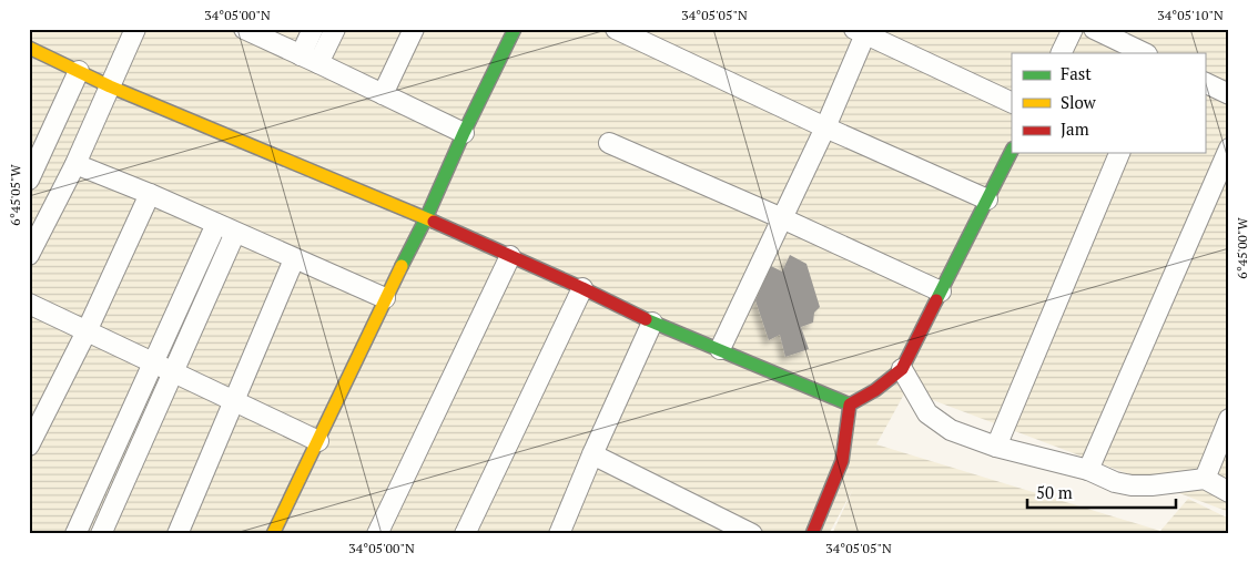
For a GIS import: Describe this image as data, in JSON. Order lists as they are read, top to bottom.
{
  "legend": ["Fast", "Slow", "Jam"],
  "scale_bar": "50 m",
  "coordinates": [
    "34°05'00\"N",
    "34°05'05\"N",
    "34°05'10\"N",
    "6°45'05\"W",
    "6°45'00\"W"
  ]
}
